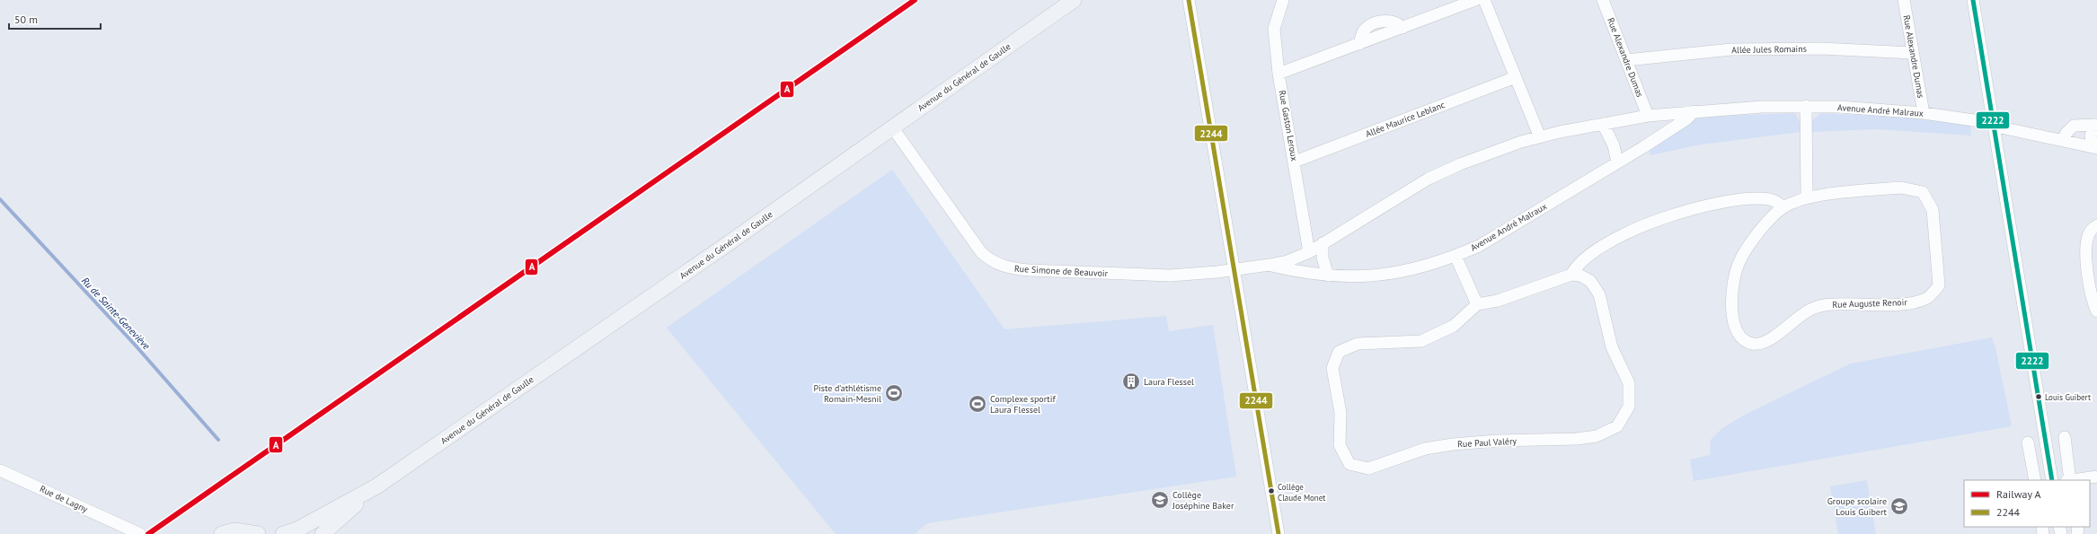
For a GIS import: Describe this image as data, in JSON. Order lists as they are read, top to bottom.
{
  "streets": {
    "main road": ["Avenue du Général de Gaulle"],
    "street": [
      "Allée Jules Romains",
      "Rue Alexandre Dumas",
      "Avenue André Malraux",
      "Allée Maurice Leblanc",
      "Rue Gaston Leroux",
      "Rue Simone de Beauvoir",
      "Rue Auguste Renoir",
      "Rue Paul Valéry",
      "Rue de Lagny"
    ]
  },
  "crossings": [
    ["Allée Jules Romains", "Rue Alexandre Dumas"],
    ["Rue Alexandre Dumas", "Avenue André Malraux"],
    ["Avenue du Général de Gaulle", "Rue Simone de Beauvoir"],
    ["Avenue André Malraux", "Rue Gaston Leroux"],
    ["Avenue André Malraux", "Rue Simone de Beauvoir"],
    ["Allée Maurice Leblanc", "Rue Gaston Leroux"]
  ],
  "water": ["Ru de Sainte-Geneviève"],
  "places": {
    "building": ["Laura Flessel"],
    "sports": ["Piste d’athlétisme Romain-Mesnil", "Complexe sportif Laura Flessel"],
    "other": ["Louis Guibert", "Collège Claude Monet"],
    "school or university": ["Collège Joséphine Baker", "Groupe scolaire Louis Guibert"]
  },
  "lines": ["rail line A", "transit line 2244", "transit line 2222"],
  "legend": ["Railway A", "2244"],
  "scale_bar": "50 m"
}
